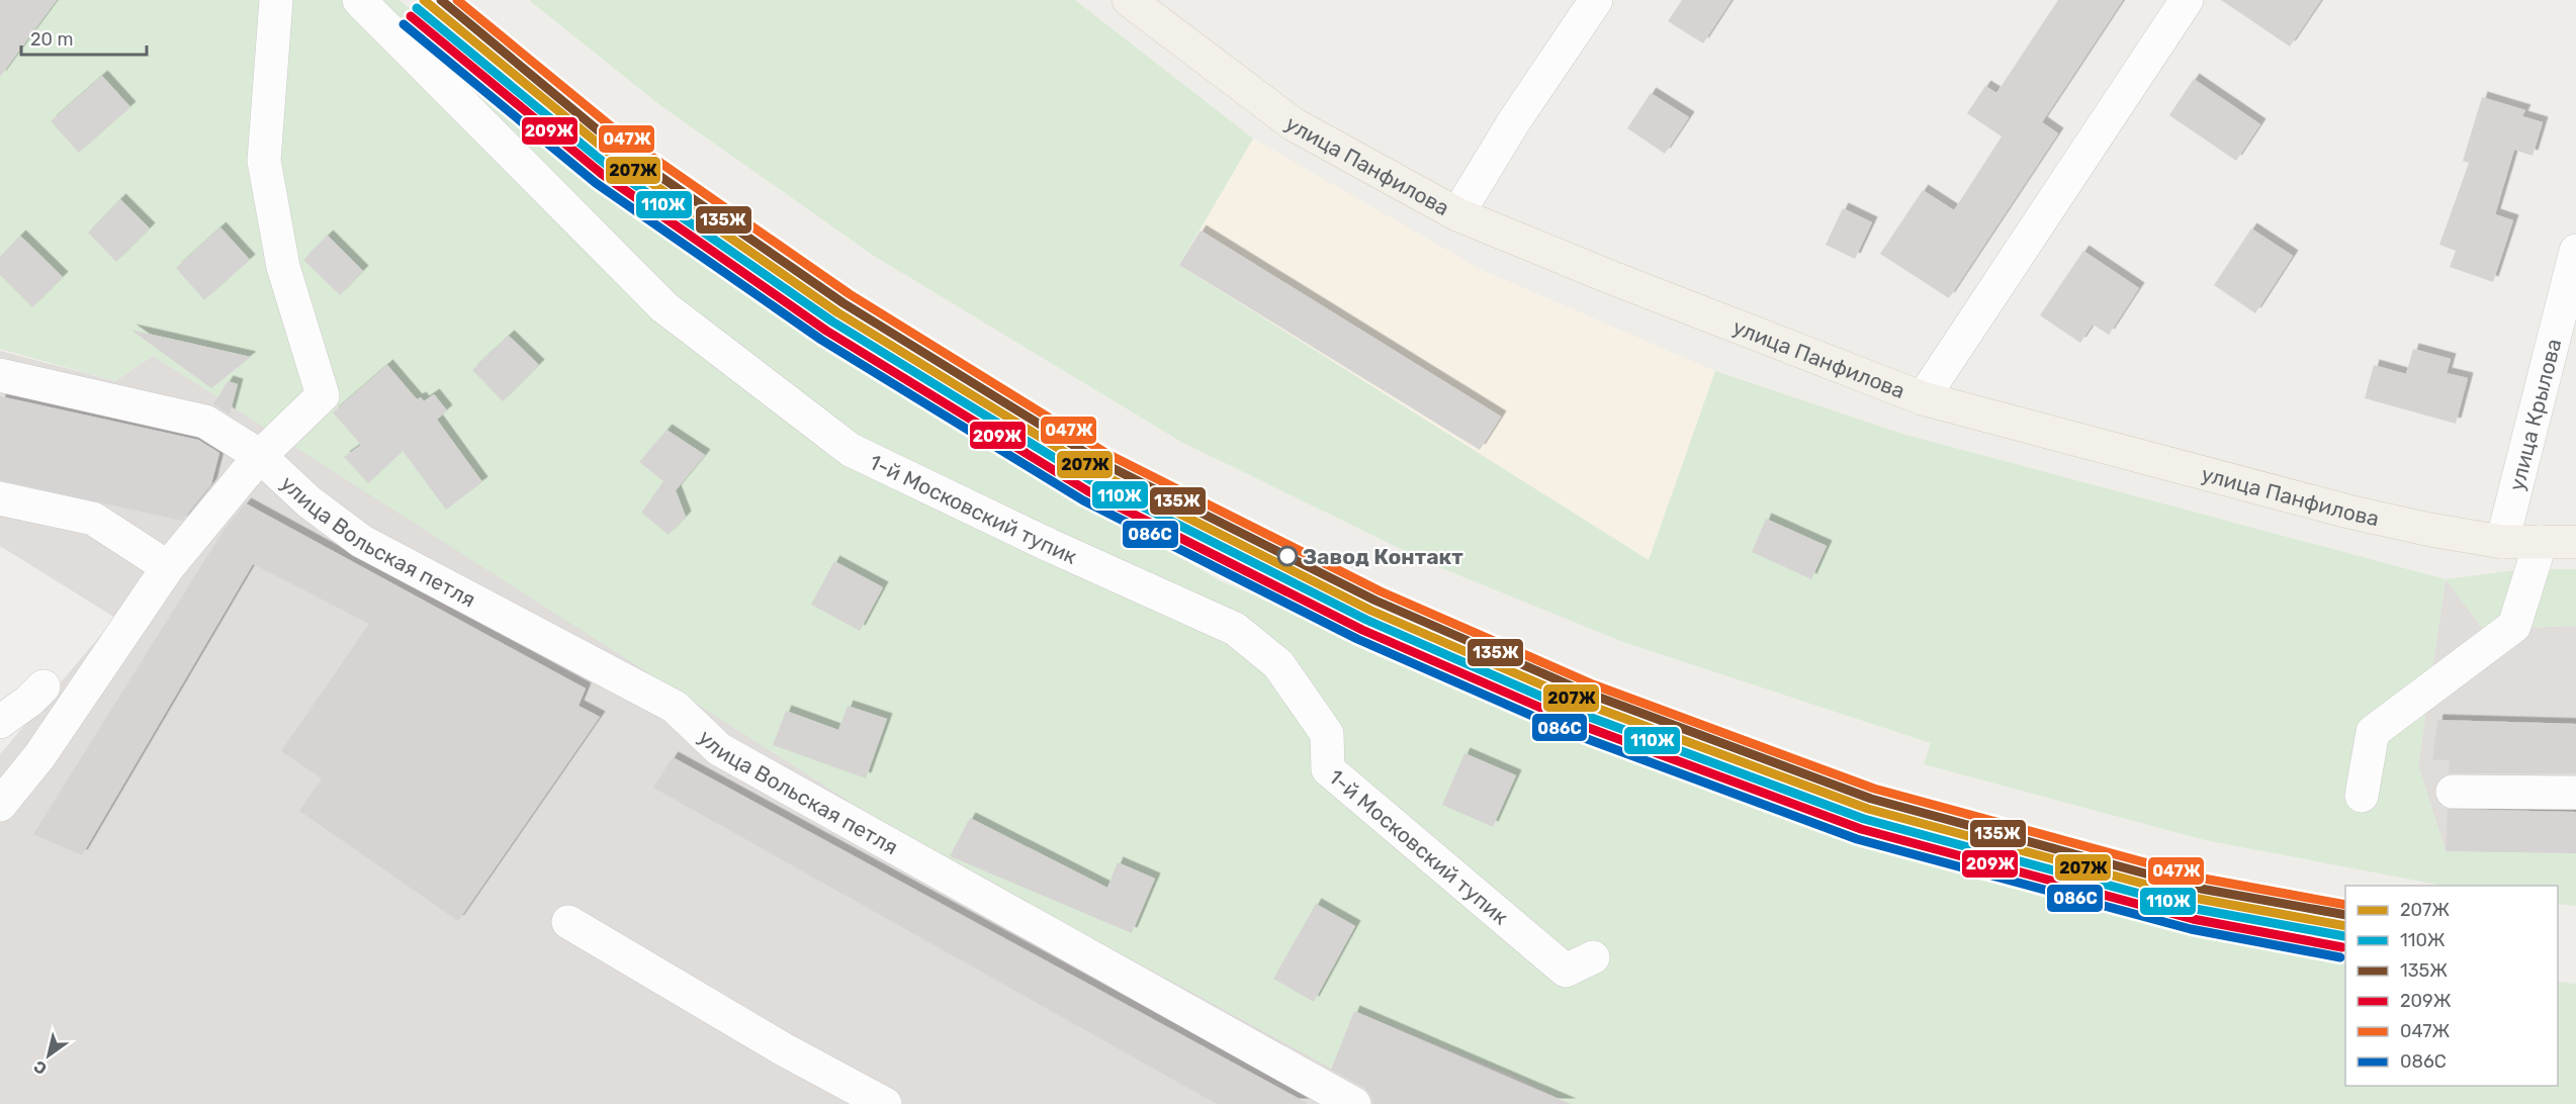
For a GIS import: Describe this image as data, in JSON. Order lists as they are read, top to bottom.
{
  "streets": {
    "main road": ["улица Панфилова"],
    "street": ["улица Крылова", "1-й Московский тупик", "улица Вольская петля"]
  },
  "crossings": [
    ["улица Панфилова", "улица Крылова"]
  ],
  "places": ["Завод Контакт"],
  "lines": [
    "transit line 207Ж",
    "transit line 135Ж",
    "transit line 047Ж",
    "transit line 110Ж",
    "transit line 209Ж",
    "transit line 086С"
  ],
  "legend": [
    "207Ж",
    "110Ж",
    "135Ж",
    "209Ж",
    "047Ж",
    "086С"
  ],
  "scale_bar": "20 m",
  "north": "bottom left"
}
